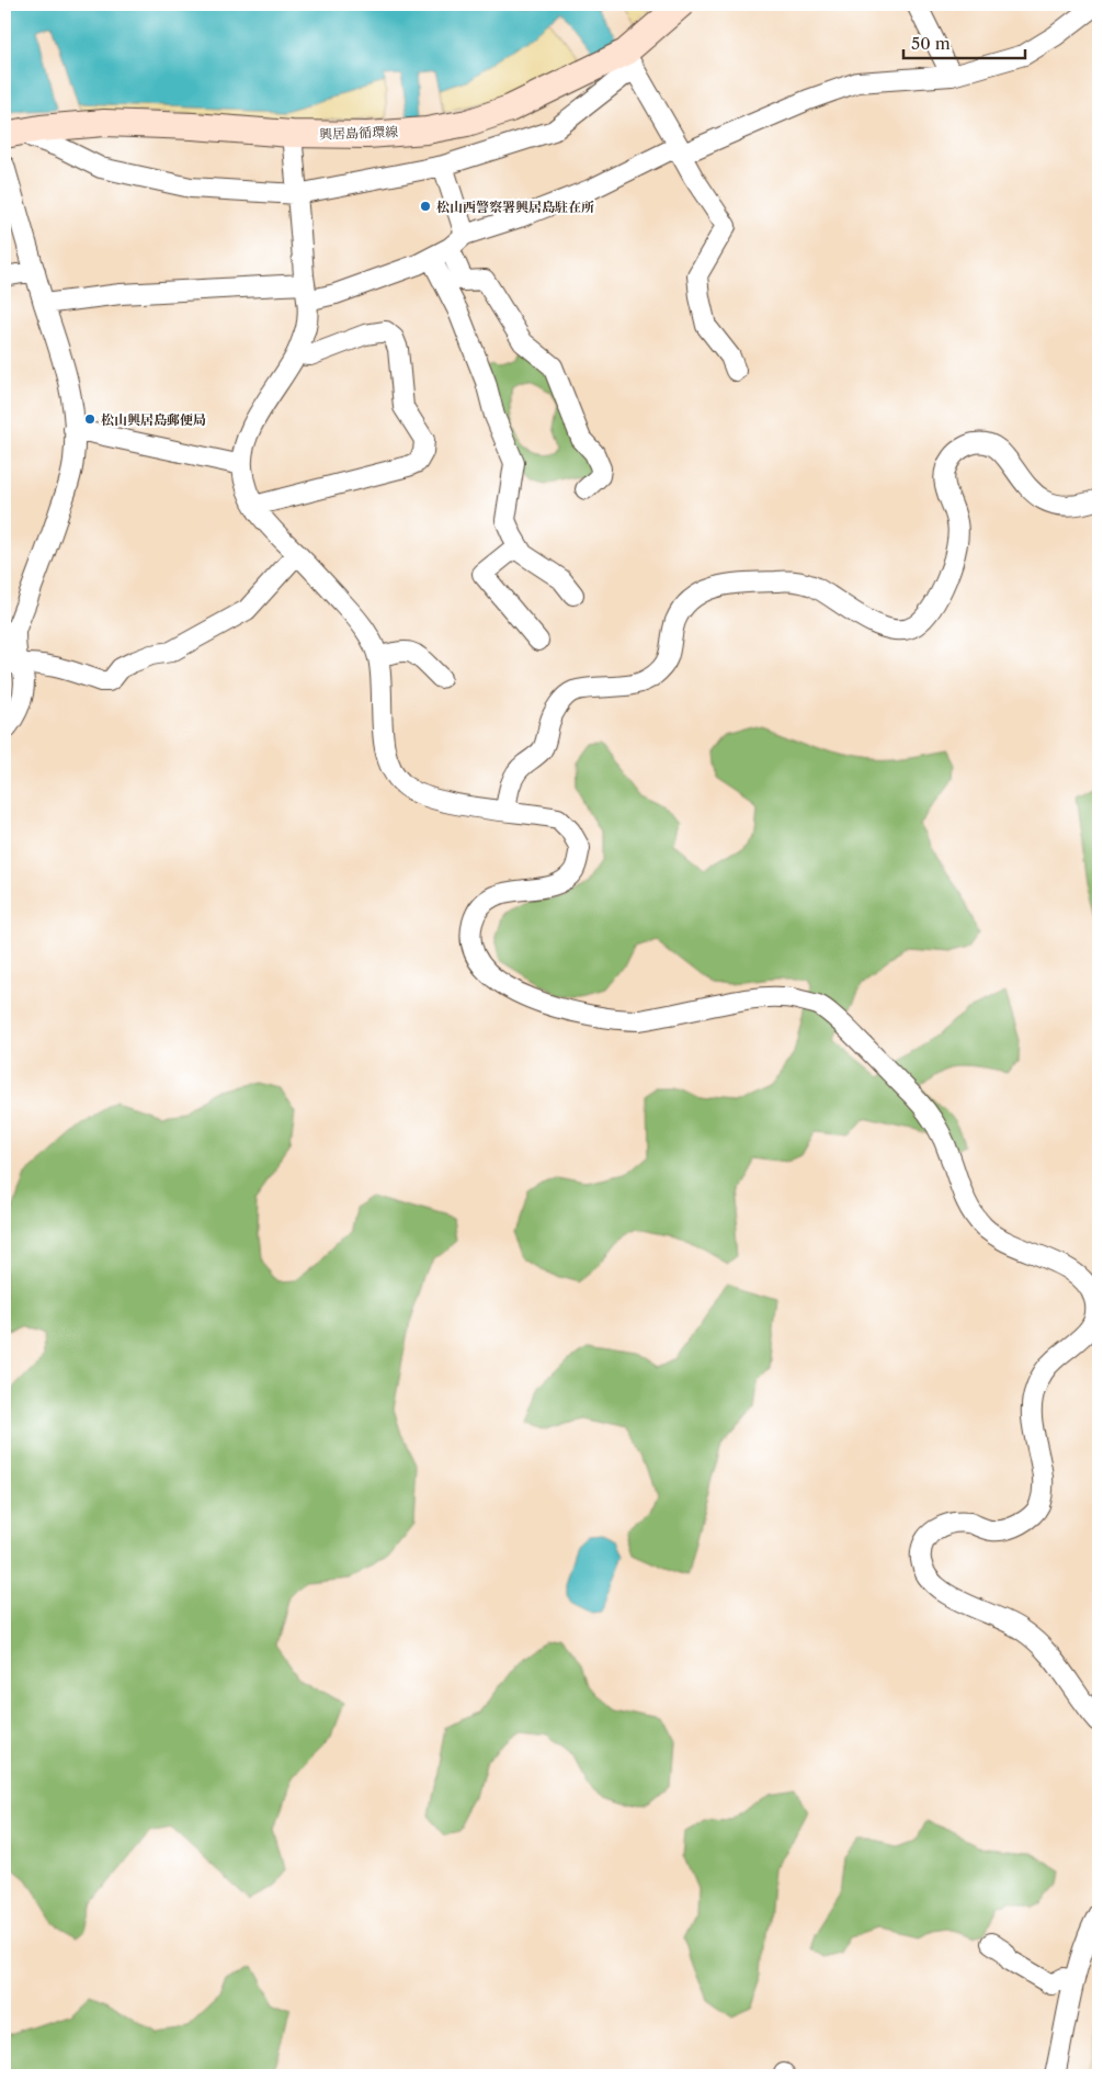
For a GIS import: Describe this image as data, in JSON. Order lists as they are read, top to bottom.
{
  "streets": {
    "main road": ["興居島循環線"]
  },
  "places": ["松山西警察署興居島駐在所", "松山興居島郵便局"],
  "scale_bar": "50 m"
}
